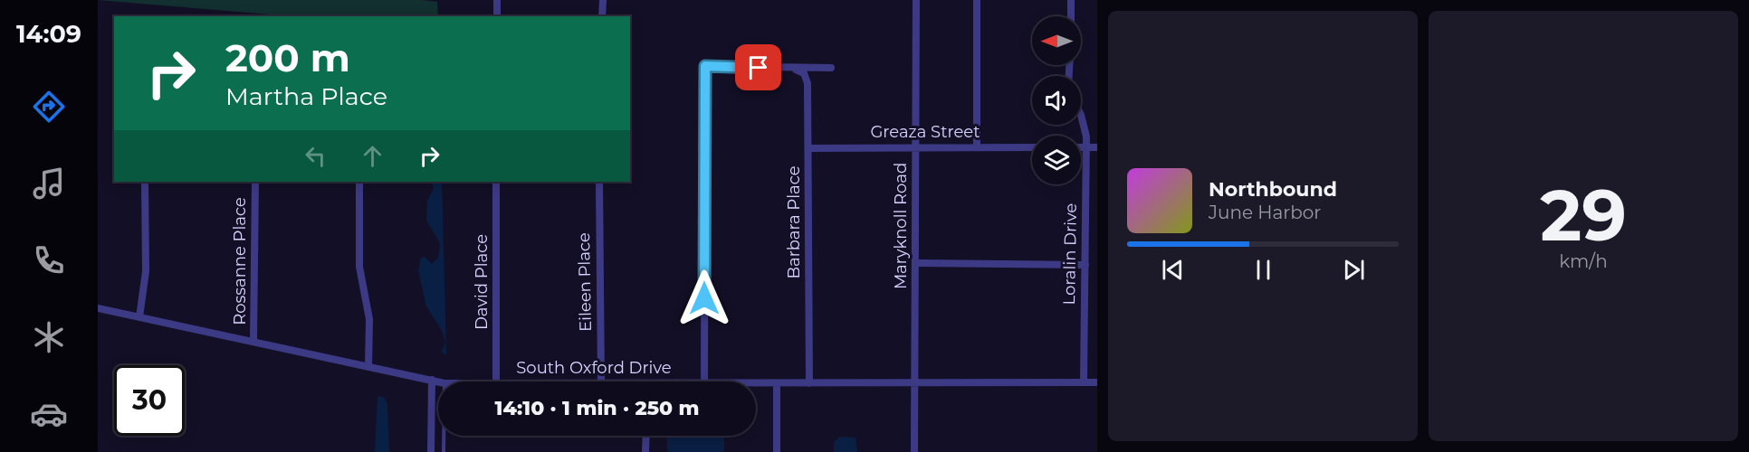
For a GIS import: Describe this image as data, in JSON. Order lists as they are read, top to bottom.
{
  "streets": {
    "street": [
      "Greaza Street",
      "Barbara Place",
      "Maryknoll Road",
      "Loralin Drive",
      "Rossanne Place",
      "David Place",
      "Eileen Place",
      "South Oxford Drive"
    ]
  },
  "crossings": [
    ["Greaza Street", "Barbara Place"],
    ["Greaza Street", "Maryknoll Road"],
    ["Barbara Place", "South Oxford Drive"],
    ["Maryknoll Road", "South Oxford Drive"],
    ["Loralin Drive", "South Oxford Drive"],
    ["Rossanne Place", "South Oxford Drive"]
  ],
  "north": "left",
  "page": {
    "tabs": "14:09",
    "tile": ["29", "km/h"],
    "turn": ["200 m", "Martha Place"],
    "song": ["Northbound", "June Harbor"],
    "limit": "30",
    "trip": "14:10 · 1 min · 250 m"
  }
}
